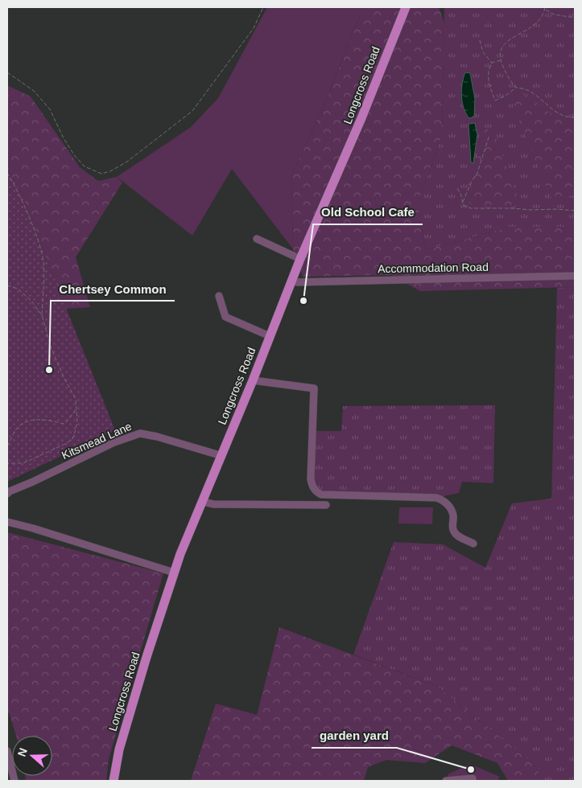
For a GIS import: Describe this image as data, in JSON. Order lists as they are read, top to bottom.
{
  "streets": {
    "main road": ["Longcross Road"],
    "street": ["Accommodation Road", "Kitsmead Lane"]
  },
  "crossings": [
    ["Longcross Road", "Accommodation Road"],
    ["Longcross Road", "Kitsmead Lane"]
  ],
  "places": ["Old School Cafe", "Chertsey Common", "garden yard"],
  "north": "left"
}
